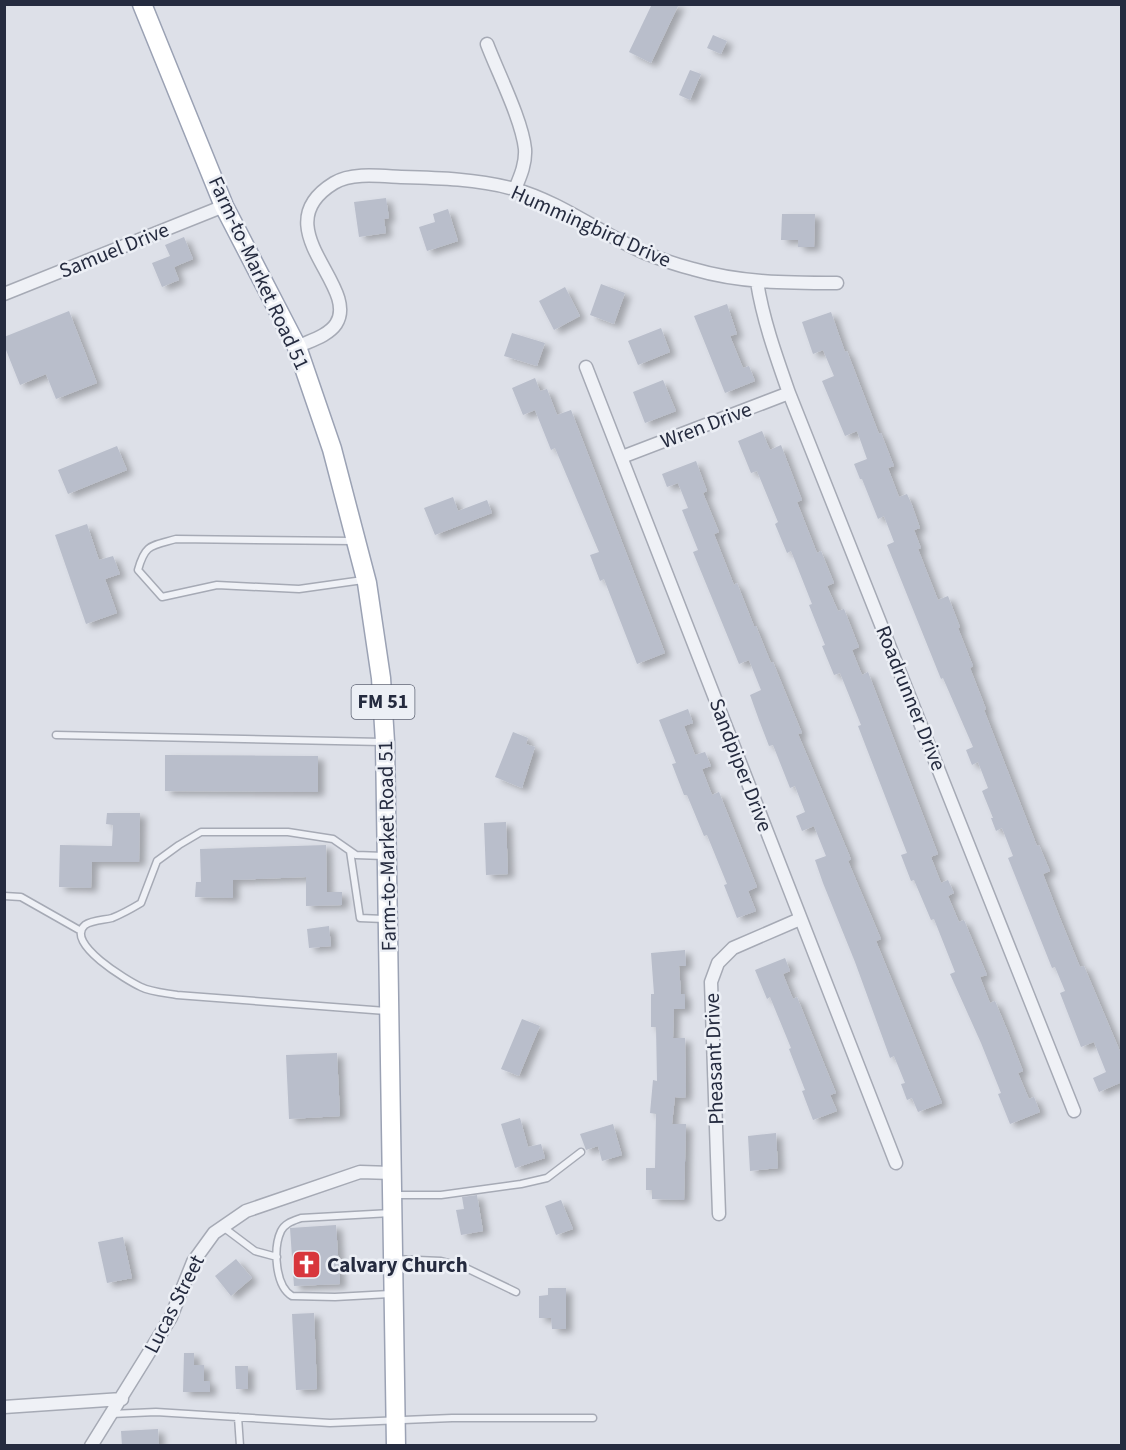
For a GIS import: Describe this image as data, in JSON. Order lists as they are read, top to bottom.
{
  "streets": {
    "main road": ["Farm-to-Market Road 51", "FM 51"],
    "street": [
      "Hummingbird Drive",
      "Samuel Drive",
      "Wren Drive",
      "Roadrunner Drive",
      "Sandpiper Drive",
      "Pheasant Drive",
      "Lucas Street"
    ]
  },
  "crossings": [
    ["Hummingbird Drive", "Farm-to-Market Road 51"],
    ["Hummingbird Drive", "Roadrunner Drive"],
    ["Samuel Drive", "Farm-to-Market Road 51"],
    ["Farm-to-Market Road 51", "Lucas Street"],
    ["Wren Drive", "Roadrunner Drive"],
    ["Wren Drive", "Sandpiper Drive"],
    ["Sandpiper Drive", "Pheasant Drive"]
  ],
  "places": {
    "church": ["Calvary Church"]
  }
}
